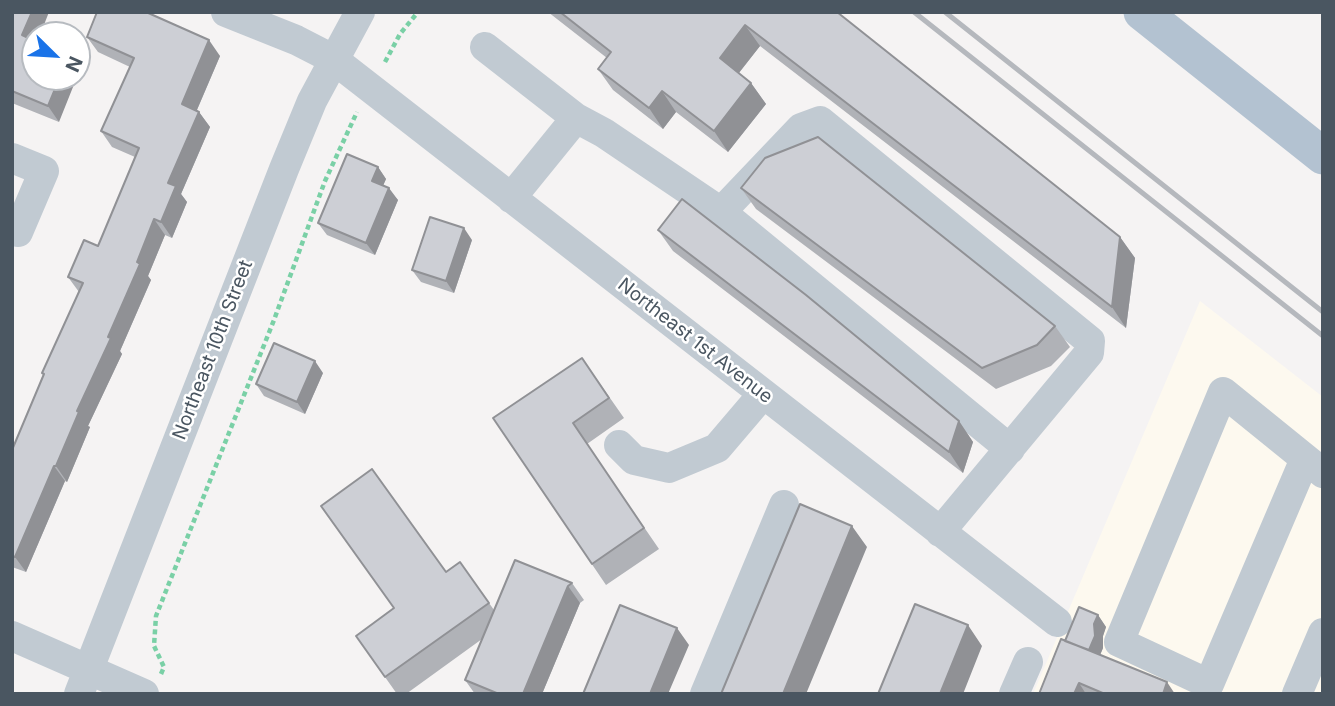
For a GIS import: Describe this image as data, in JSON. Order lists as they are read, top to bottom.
{
  "streets": {
    "street": ["Northeast 1st Avenue", "Northeast 10th Street"]
  },
  "crossings": [
    ["Northeast 1st Avenue", "Northeast 10th Street"]
  ],
  "north": "bottom right"
}
